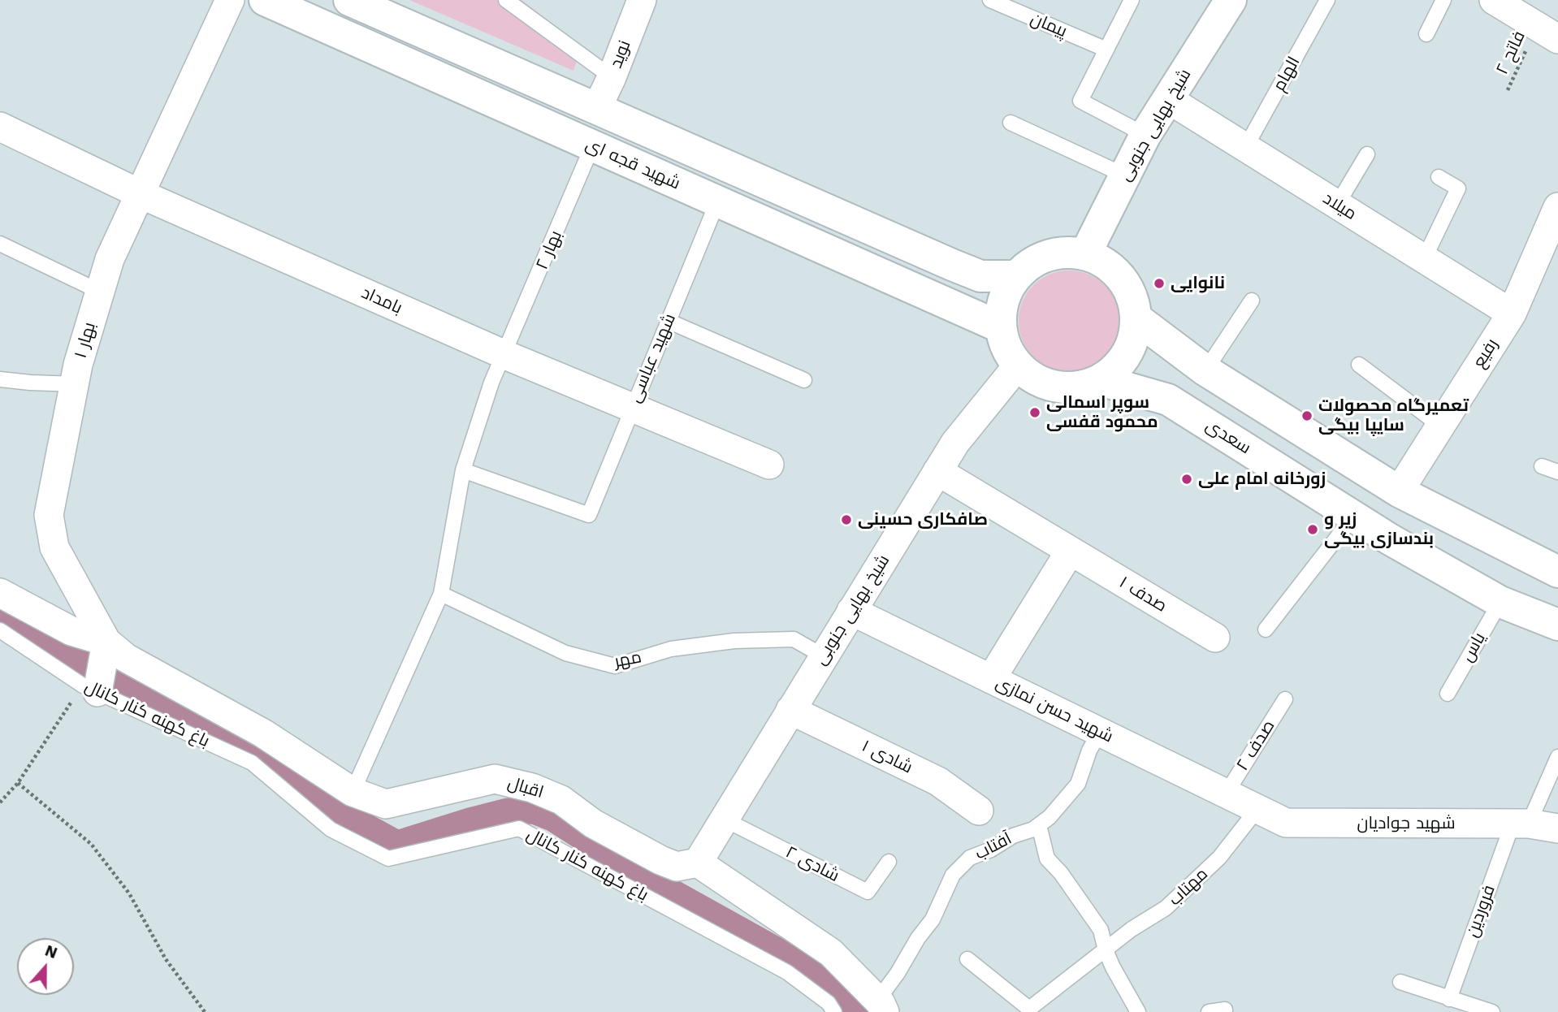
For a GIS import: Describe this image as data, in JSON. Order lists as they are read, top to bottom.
{
  "streets": {
    "main road": ["شیخ بهایی جنوبی", "شهید قجه ای", "سعدی"],
    "street": [
      "نوید",
      "میلاد",
      "بامداد",
      "بهار ۱",
      "رفیع",
      "صدف ۱",
      "شهید حسن نمازی",
      "شادی ۱",
      "اقبال",
      "شهید جوادیان"
    ],
    "lane": [
      "پیمان",
      "الهام",
      "بهار ۲",
      "شهید عباسی",
      "یاس",
      "مهر",
      "باغ کهنه کنار کانال",
      "صدف ۲",
      "آفتاب",
      "شادی ۲",
      "مهتاب",
      "فروردین"
    ],
    "path": ["فاتح ۲"]
  },
  "crossings": [
    ["الهام", "میلاد"],
    ["شیخ بهایی جنوبی", "شهید قجه ای"],
    ["شیخ بهایی جنوبی", "میلاد"],
    ["شیخ بهایی جنوبی", "سعدی"],
    ["شیخ بهایی جنوبی", "صدف ۱"],
    ["شیخ بهایی جنوبی", "مهر"],
    ["شیخ بهایی جنوبی", "شهید حسن نمازی"],
    ["شیخ بهایی جنوبی", "شادی ۱"],
    ["شیخ بهایی جنوبی", "اقبال"],
    ["شیخ بهایی جنوبی", "شادی ۲"],
    ["شهید قجه ای", "بهار ۲"],
    ["شهید قجه ای", "شهید عباسی"],
    ["شهید قجه ای", "سعدی"],
    ["میلاد", "رفیع"],
    ["بهار ۲", "بامداد"],
    ["بامداد", "بهار ۱"],
    ["بامداد", "شهید عباسی"],
    ["بهار ۱", "اقبال"],
    ["سعدی", "یاس"],
    ["شهید حسن نمازی", "صدف ۲"],
    ["شهید حسن نمازی", "شهید جوادیان"],
    ["شهید حسن نمازی", "آفتاب"],
    ["شهید حسن نمازی", "مهتاب"],
    ["شهید جوادیان", "مهتاب"],
    ["شهید جوادیان", "فروردین"]
  ],
  "places": [
    "نانوایی",
    "سوپر اسمالی محمود قفسی",
    "تعمیرگاه محصولات سایپا بیگی",
    "زورخانه امام علی",
    "صافکاری حسینی",
    "زیر و بندسازی بیگی"
  ],
  "north": "top"
}
